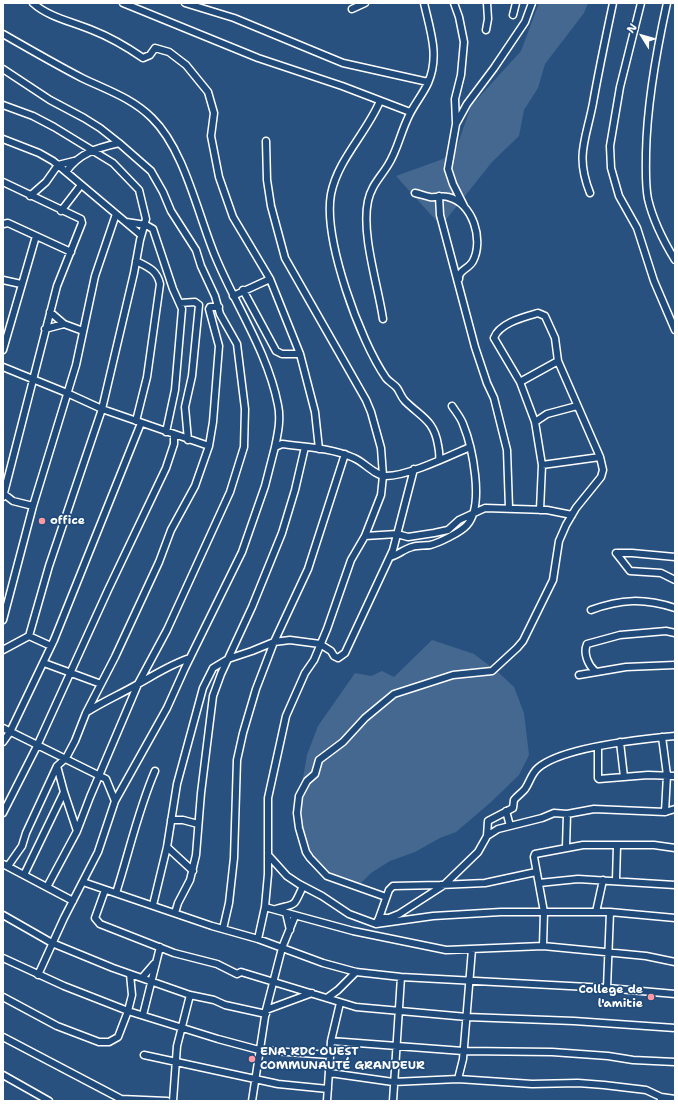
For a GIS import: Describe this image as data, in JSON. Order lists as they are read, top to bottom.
{
  "places": ["office", "College de l'amitie", "ENA RDC OUEST COMMUNAUTÉ GRANDEUR"],
  "north": "top left"
}
